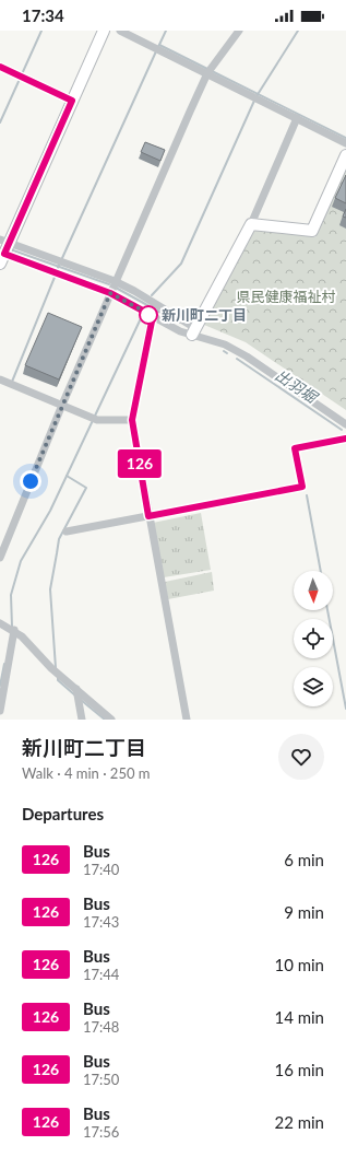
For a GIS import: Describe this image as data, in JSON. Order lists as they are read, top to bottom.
{
  "water": ["出羽堀"],
  "parks": ["県民健康福祉村"],
  "places": ["新川町二丁目"],
  "lines": ["bus line 126"],
  "north": "bottom",
  "page": {
    "status": "17:34",
    "on_map": "126",
    "heading": [
      ["新川町二丁目", "Walk · 4 min · 250 m"],
      "Departures"
    ],
    "list": [
      {
        "mark": "126",
        "name": "Bus",
        "note": "17:40",
        "value": "6 min"
      },
      {
        "mark": "126",
        "name": "Bus",
        "note": "17:43",
        "value": "9 min"
      },
      {
        "mark": "126",
        "name": "Bus",
        "note": "17:44",
        "value": "10 min"
      },
      {
        "mark": "126",
        "name": "Bus",
        "note": "17:48",
        "value": "14 min"
      },
      {
        "mark": "126",
        "name": "Bus",
        "note": "17:50",
        "value": "16 min"
      },
      {
        "mark": "126",
        "name": "Bus",
        "note": "17:56",
        "value": "22 min"
      }
    ]
  }
}
